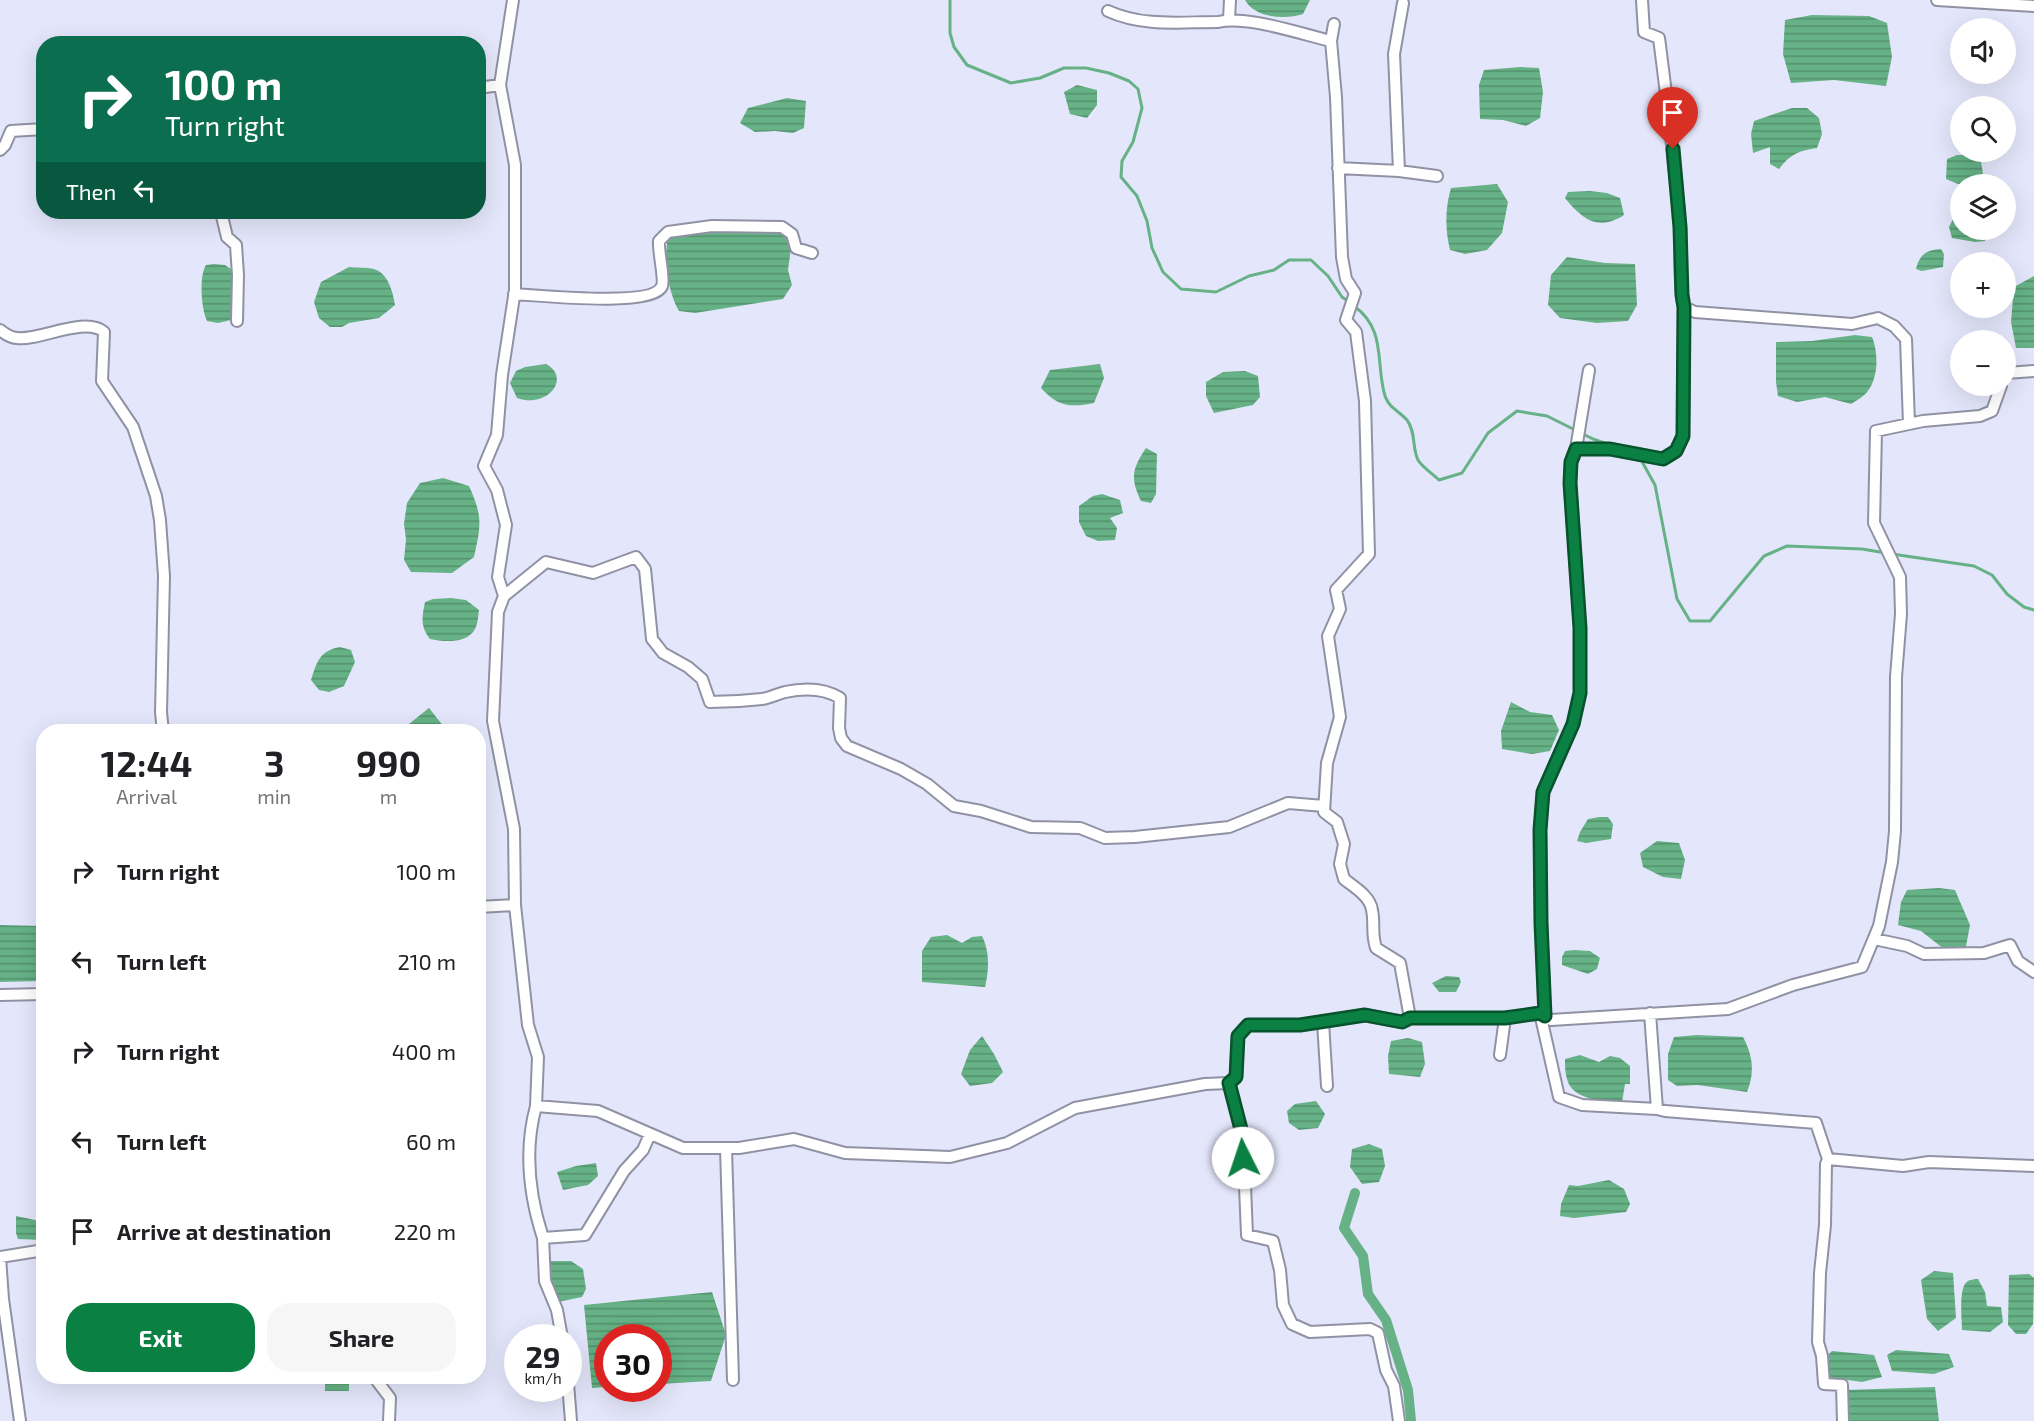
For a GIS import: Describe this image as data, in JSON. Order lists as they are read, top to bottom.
{
  "page": {
    "map_buttons": ["+", "−"],
    "turn": ["100 m", "Turn right"],
    "then": "Then",
    "eta": [
      "12:44",
      "Arrival",
      "3",
      "min",
      "990",
      "m"
    ],
    "list": [
      {
        "name": "Turn right",
        "value": "100 m"
      },
      {
        "name": "Turn left",
        "value": "210 m"
      },
      {
        "name": "Turn right",
        "value": "400 m"
      },
      {
        "name": "Turn left",
        "value": "60 m"
      },
      {
        "name": "Arrive at destination",
        "value": "220 m"
      }
    ],
    "buttons": ["Exit", "Share"],
    "speed": "29 km/h",
    "limit": "30"
  }
}
